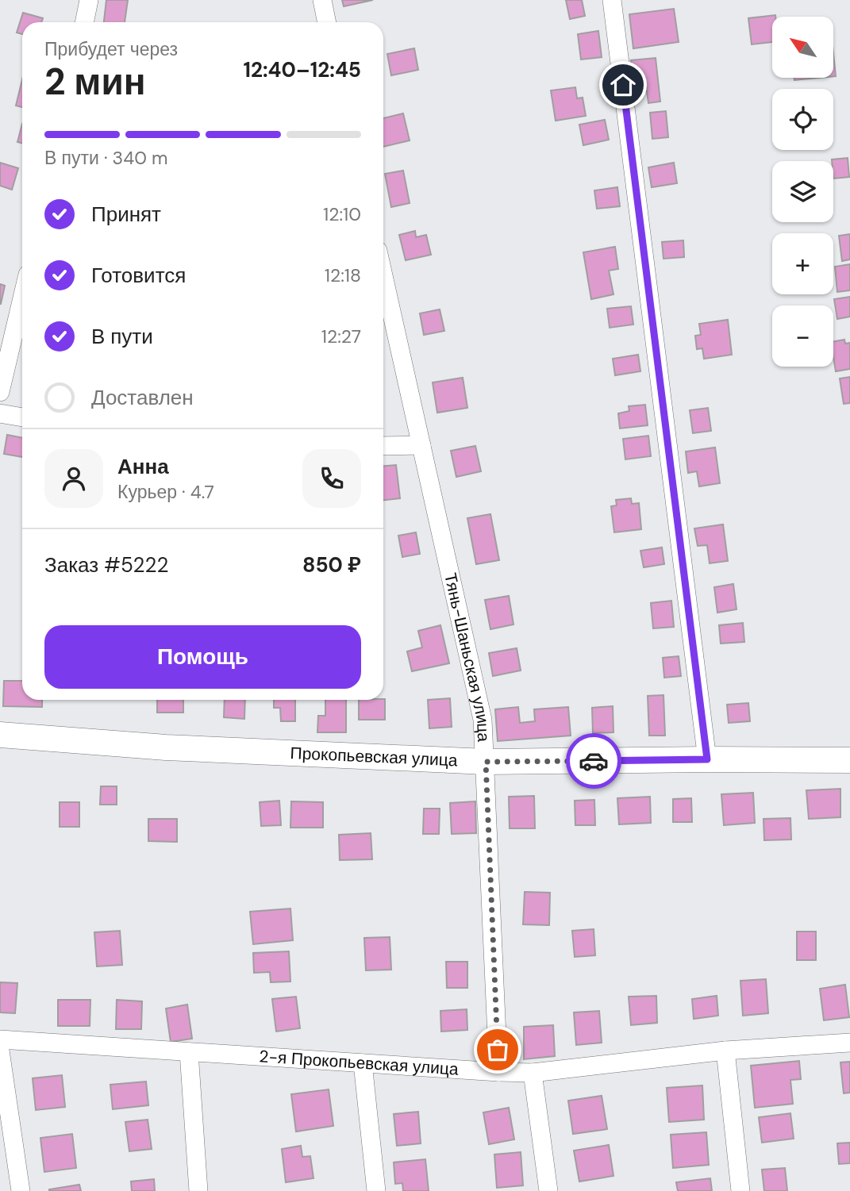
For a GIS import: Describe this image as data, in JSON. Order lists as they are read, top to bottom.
{
  "streets": {
    "main road": ["Прокопьевская улица"],
    "street": ["Тянь-Шаньская улица", "2-я Прокопьевская улица"]
  },
  "crossings": [
    ["Тянь-Шаньская улица", "Прокопьевская улица"],
    ["Тянь-Шаньская улица", "2-я Прокопьевская улица"]
  ],
  "north": "top left",
  "page": {
    "map_buttons": ["+", "−"],
    "heading": ["2 мин", "Прибудет через", "12:40–12:45"],
    "panel": [
      "Анна",
      "Курьер · 4.7",
      "Заказ #5222",
      "850 ₽"
    ],
    "bar": "В пути · 340 m",
    "list": [
      ["Принят", "12:10"],
      ["Готовится", "12:18"],
      ["В пути", "12:27"],
      "Доставлен"
    ],
    "buttons": "Помощь"
  }
}
